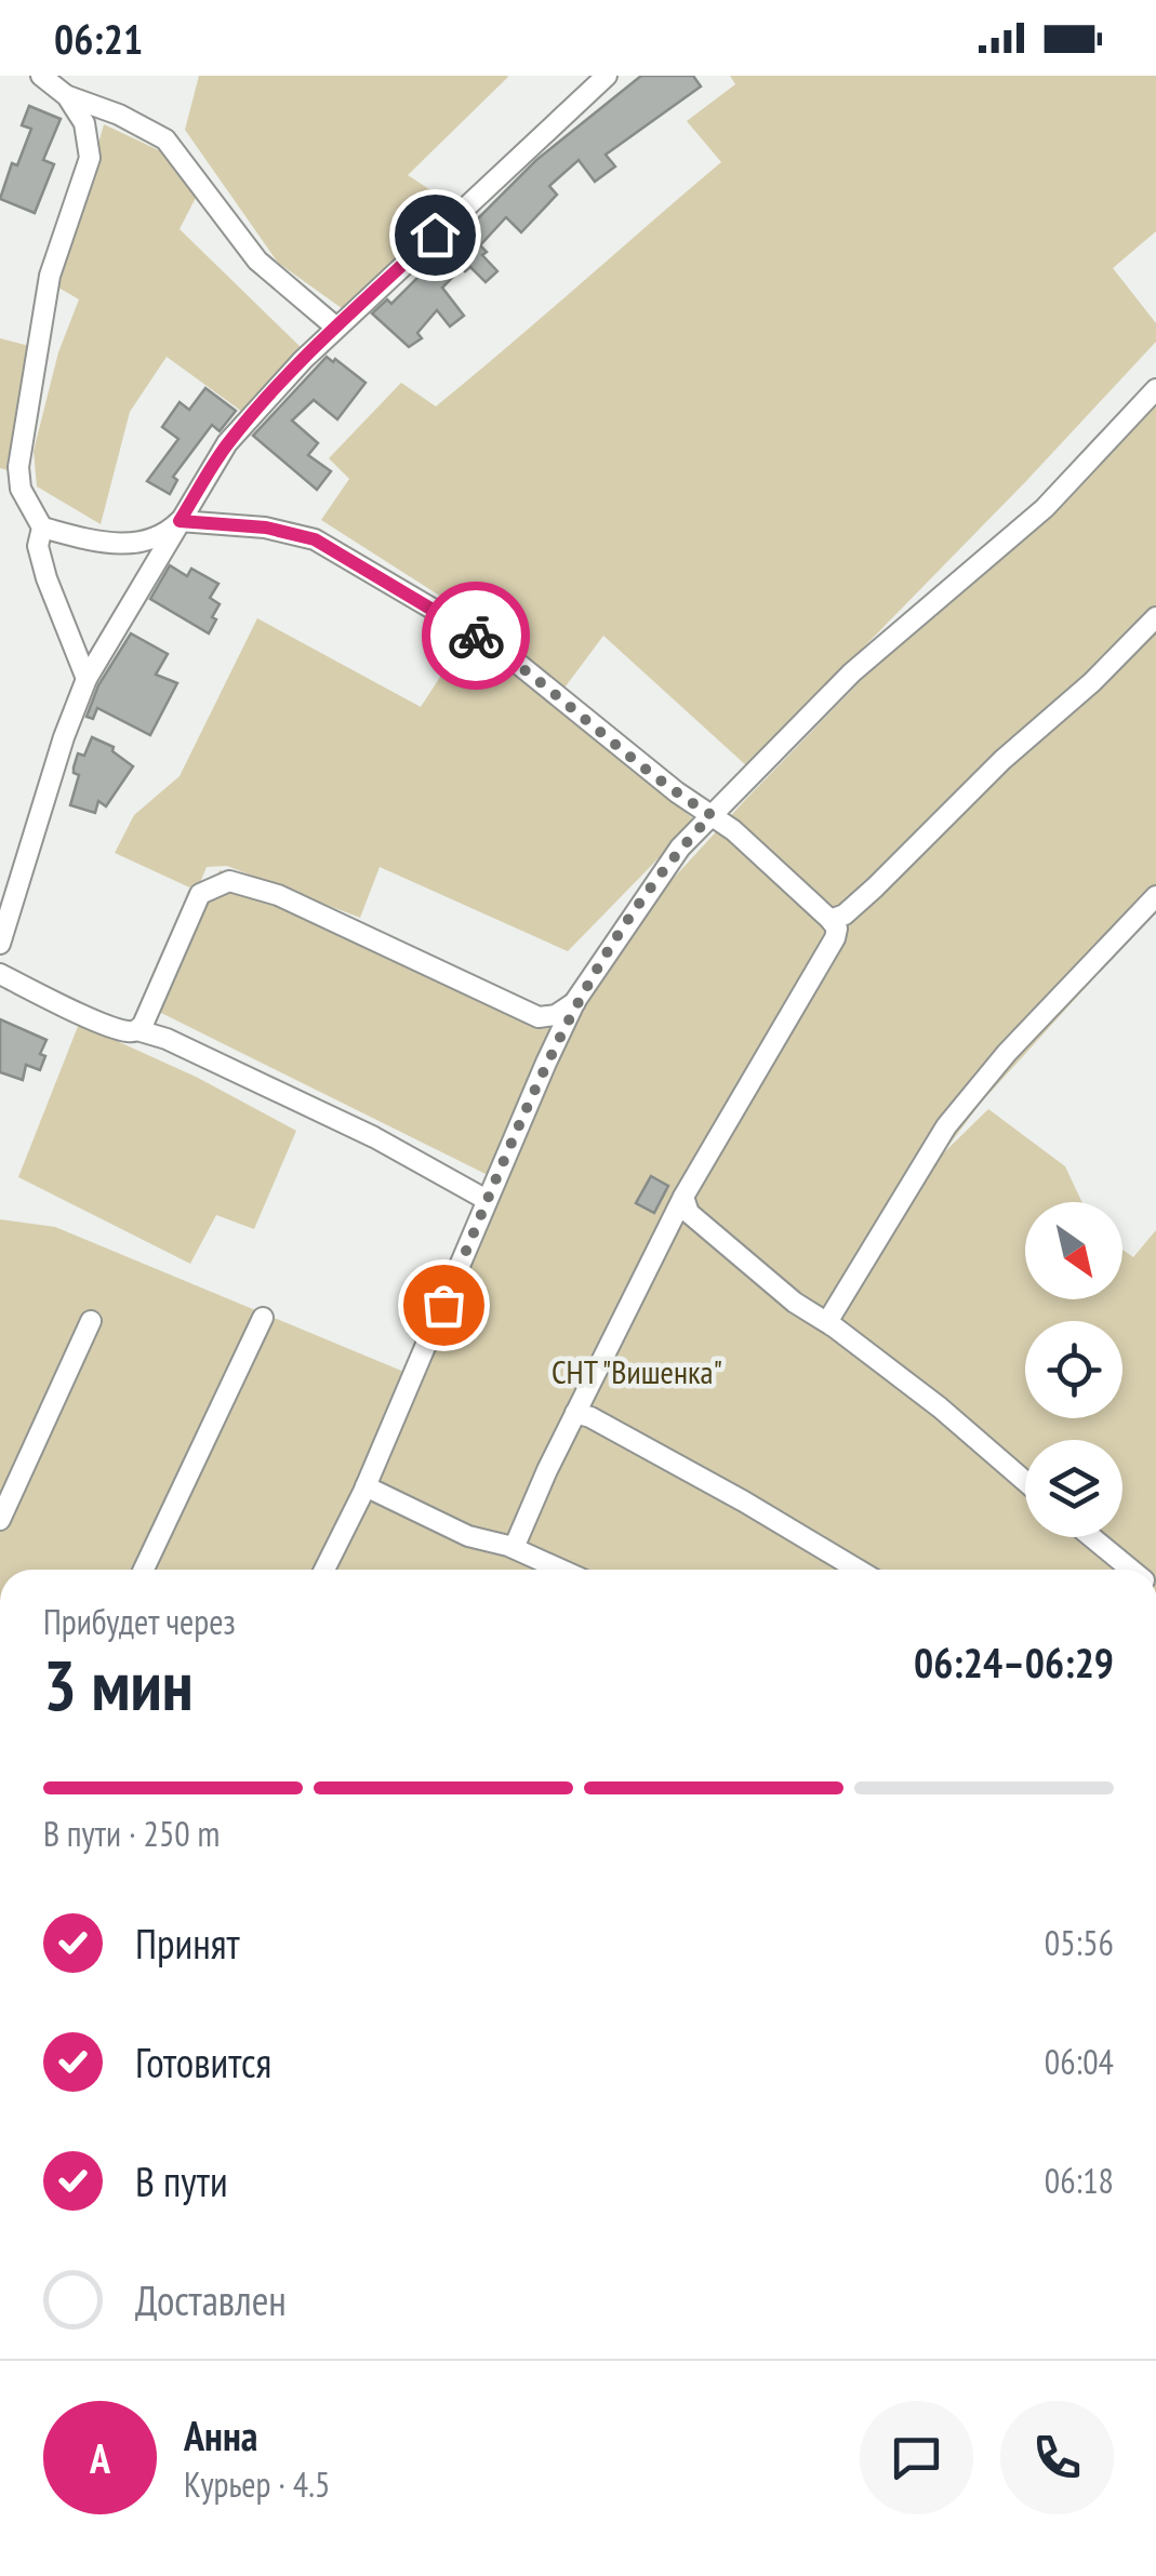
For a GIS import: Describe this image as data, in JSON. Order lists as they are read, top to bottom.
{
  "parks": ["СНТ \"Вишенка\""],
  "north": "bottom right",
  "page": {
    "status": "06:21",
    "heading": ["3 мин", "Прибудет через", "06:24–06:29"],
    "panel": ["Анна", "Курьер · 4.5"],
    "bar": "В пути · 250 m",
    "list": [
      ["Принят", "05:56"],
      ["Готовится", "06:04"],
      ["В пути", "06:18"],
      "Доставлен"
    ],
    "round": "А"
  }
}
